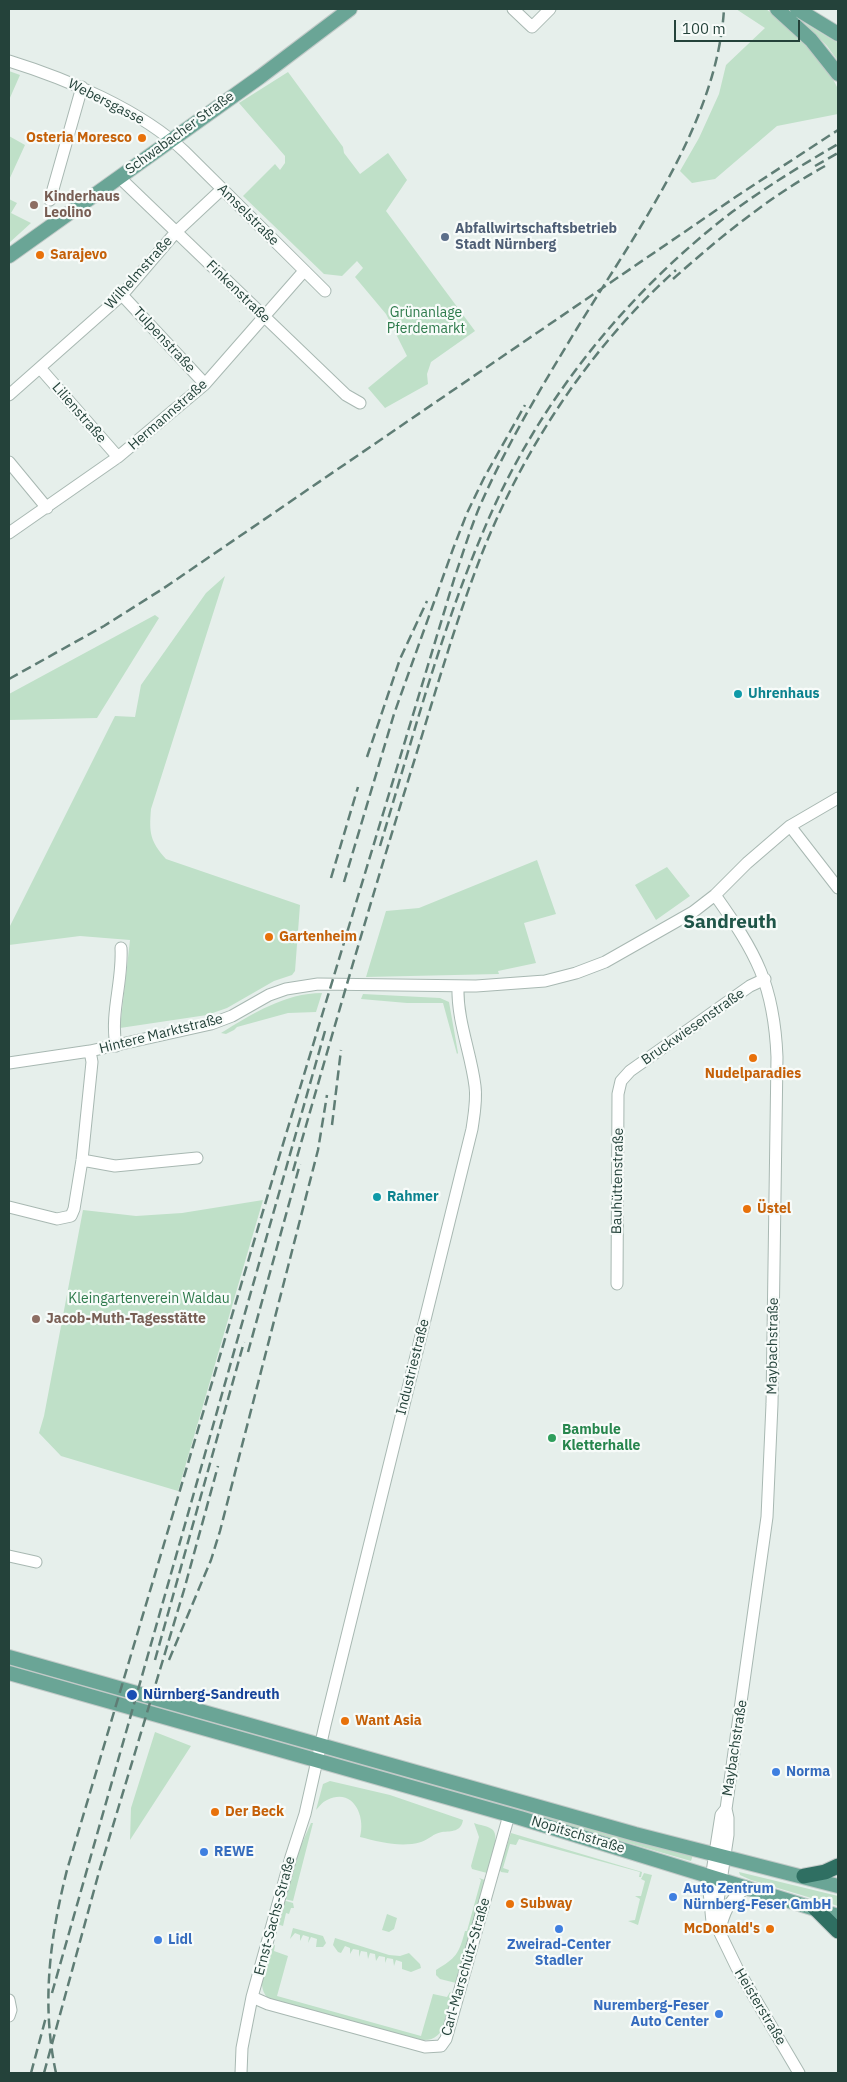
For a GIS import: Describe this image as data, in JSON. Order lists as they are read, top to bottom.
{
  "streets": {
    "main road": ["Schwabacher Straße", "Nopitschstraße"],
    "street": [
      "Webersgasse",
      "Amselstraße",
      "Wilhelmstraße",
      "Finkenstraße",
      "Tulpenstraße",
      "Lilienstraße",
      "Hermannstraße",
      "Bruckwiesenstraße",
      "Hintere Marktstraße",
      "Bauhüttenstraße",
      "Maybachstraße",
      "Industriestraße",
      "Ernst-Sachs-Straße",
      "Carl-Marschütz-Straße",
      "Heisterstraße"
    ]
  },
  "crossings": [
    ["Webersgasse", "Schwabacher Straße"],
    ["Webersgasse", "Amselstraße"],
    ["Schwabacher Straße", "Amselstraße"],
    ["Schwabacher Straße", "Finkenstraße"],
    ["Amselstraße", "Wilhelmstraße"],
    ["Amselstraße", "Hermannstraße"],
    ["Wilhelmstraße", "Finkenstraße"],
    ["Wilhelmstraße", "Tulpenstraße"],
    ["Wilhelmstraße", "Lilienstraße"],
    ["Finkenstraße", "Hermannstraße"],
    ["Tulpenstraße", "Hermannstraße"],
    ["Lilienstraße", "Hermannstraße"],
    ["Bruckwiesenstraße", "Bauhüttenstraße"],
    ["Bruckwiesenstraße", "Maybachstraße"],
    ["Hintere Marktstraße", "Maybachstraße"],
    ["Hintere Marktstraße", "Industriestraße"],
    ["Maybachstraße", "Nopitschstraße"],
    ["Maybachstraße", "Heisterstraße"],
    ["Industriestraße", "Nopitschstraße"],
    ["Nopitschstraße", "Ernst-Sachs-Straße"],
    ["Nopitschstraße", "Carl-Marschütz-Straße"],
    ["Nopitschstraße", "Heisterstraße"],
    ["Ernst-Sachs-Straße", "Carl-Marschütz-Straße"]
  ],
  "districts": ["Sandreuth"],
  "parks": ["Grünanlage Pferdemarkt", "Kleingartenverein Waldau"],
  "places": [
    "Osteria Moresco",
    "Kinderhaus Leolino",
    "Abfallwirtschaftsbetrieb Stadt Nürnberg",
    "Sarajevo",
    "Uhrenhaus",
    "Gartenheim",
    "Nudelparadies",
    "Rahmer",
    "Üstel",
    "Jacob-Muth-Tagesstätte",
    "Bambule Kletterhalle",
    "Nürnberg-Sandreuth",
    "Want Asia",
    "Norma",
    "Der Beck",
    "REWE",
    "Auto Zentrum Nürnberg-Feser GmbH",
    "Subway",
    "Zweirad-Center Stadler",
    "McDonald's",
    "Lidl",
    "Nuremberg-Feser Auto Center"
  ],
  "scale_bar": "100 m"
}
